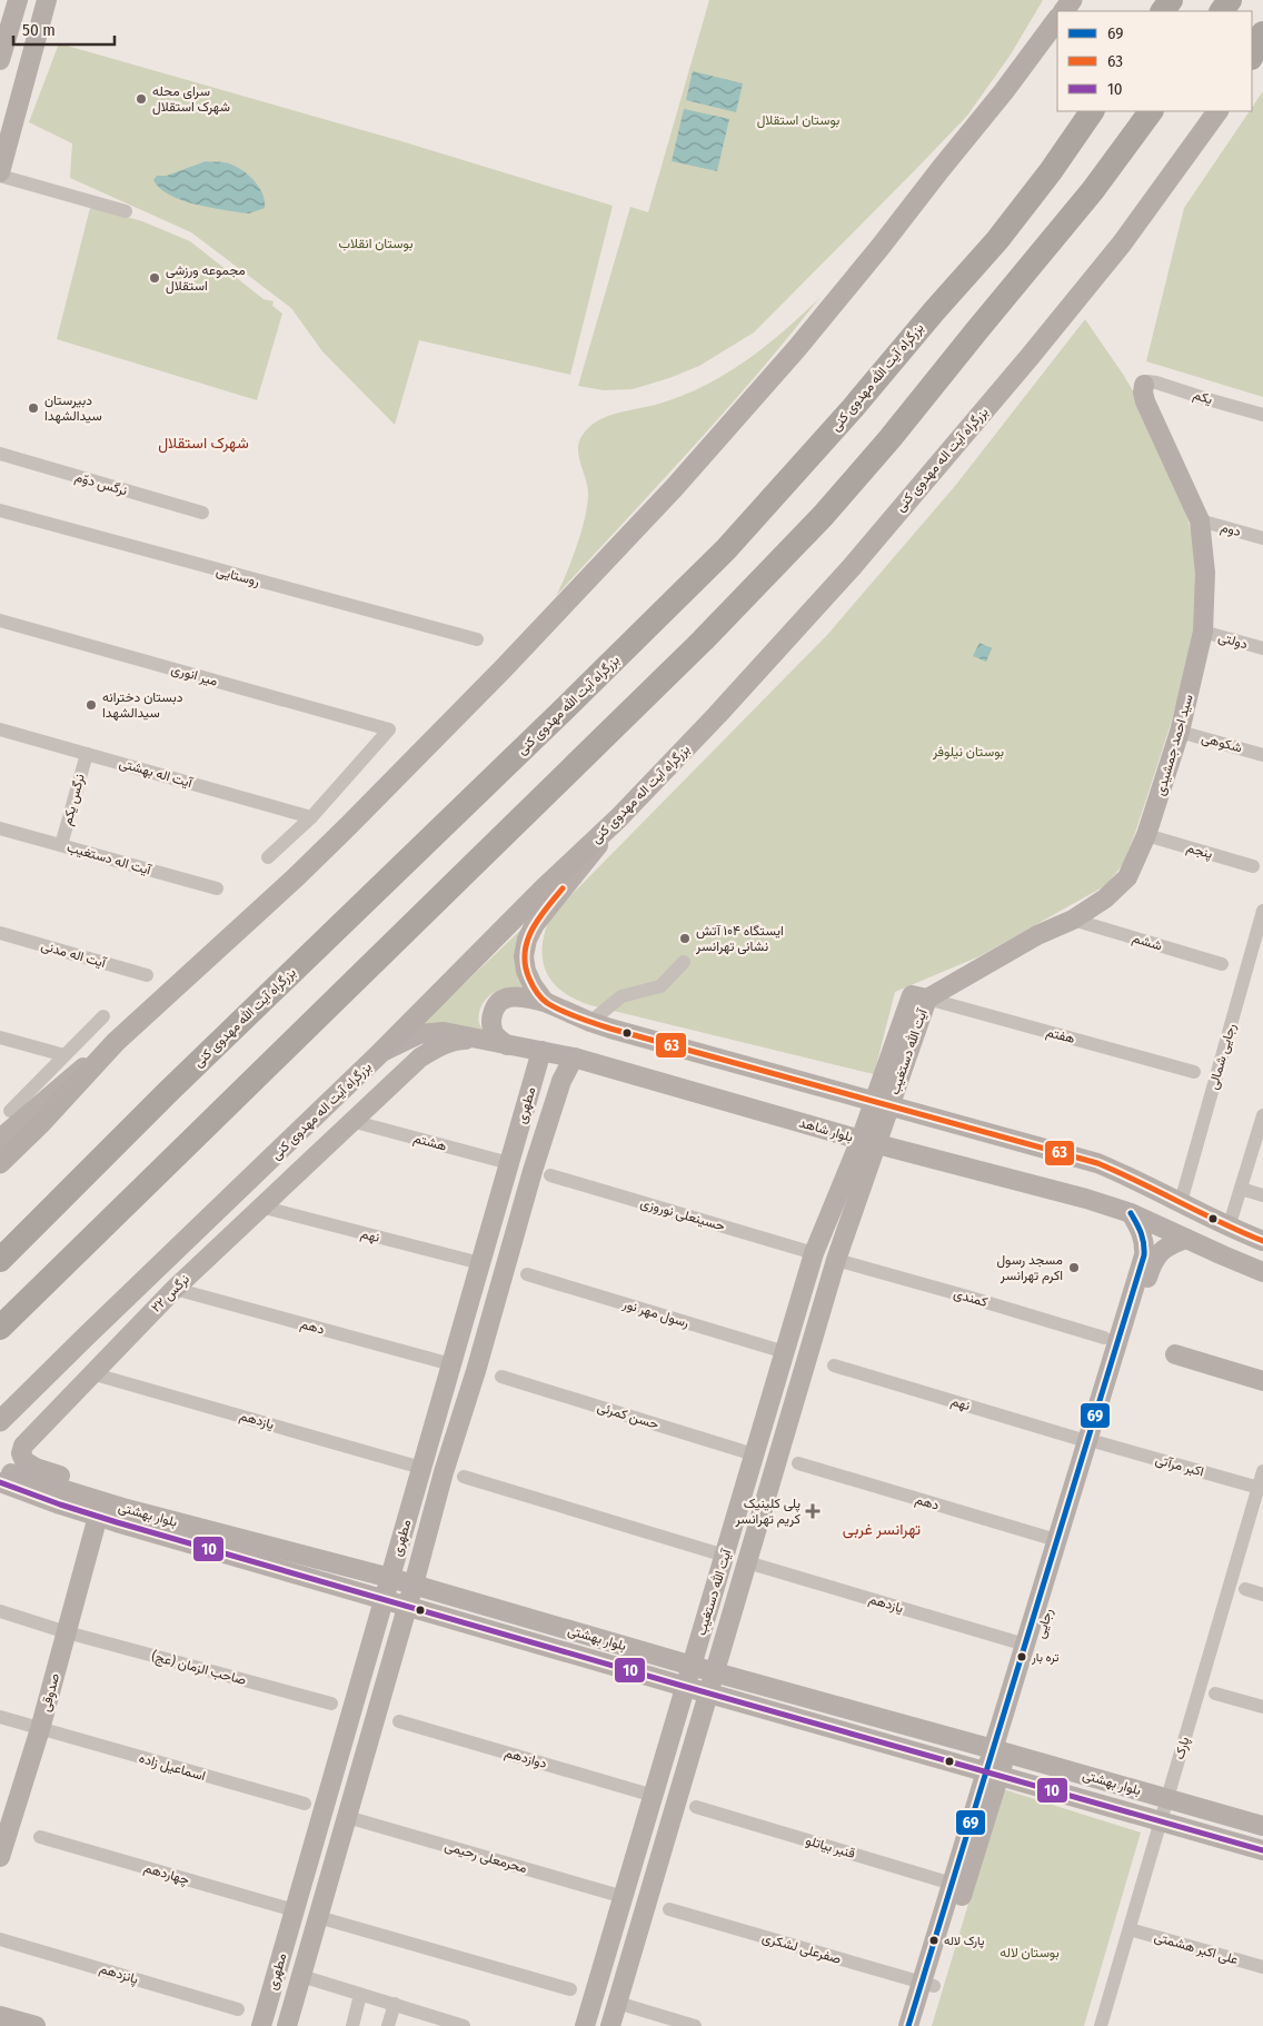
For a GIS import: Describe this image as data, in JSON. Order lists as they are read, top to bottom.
{
  "streets": {
    "highway": ["بزرگراه آیت الله مهدوی کنی"],
    "main road": ["بزرگراه آیت اله مهدوی کنی"],
    "street": [
      "یکم",
      "نرگس دوّم",
      "دوم",
      "روستایی",
      "دولتی",
      "میر انوری",
      "شکوهی",
      "سید احمد جمشیدی",
      "آیت اله بهشتی",
      "نرگس یکم",
      "پنجم",
      "آیت اله دستغیب",
      "ششم",
      "آیت اله مدنی",
      "هفتم",
      "آیت الله دستغیب",
      "رجایی شمالی",
      "مطهری",
      "بلوار شاهد",
      "هشتم",
      "حسینعلی نوروزی",
      "نهم",
      "نرگس ۲۲",
      "کمندی",
      "رسول مهر نور",
      "دهم",
      "حسن کمرئی",
      "یازدهم",
      "اکبر مرآتی",
      "بلوار بهشتی",
      "رجایی",
      "صاحب الزمان (عج)",
      "صدوقی",
      "پارک",
      "دوازدهم",
      "اسماعیل زاده",
      "قنبر بیاتلو",
      "محرمعلی رحیمی",
      "چهاردهم",
      "صفرعلی لشکری",
      "علی اکبر هشمتی",
      "پانزدهم"
    ]
  },
  "crossings": [
    ["یکم", "سید احمد جمشیدی"],
    ["بزرگراه آیت اله مهدوی کنی", "بلوار شاهد"],
    ["دوم", "سید احمد جمشیدی"],
    ["دولتی", "سید احمد جمشیدی"],
    ["میر انوری", "آیت اله بهشتی"],
    ["شکوهی", "سید احمد جمشیدی"],
    ["سید احمد جمشیدی", "پنجم"],
    ["سید احمد جمشیدی", "ششم"],
    ["سید احمد جمشیدی", "هفتم"],
    ["سید احمد جمشیدی", "آیت الله دستغیب"],
    ["آیت اله بهشتی", "نرگس یکم"],
    ["نرگس یکم", "آیت اله دستغیب"],
    ["هفتم", "آیت الله دستغیب"],
    ["آیت الله دستغیب", "بلوار شاهد"],
    ["آیت الله دستغیب", "حسینعلی نوروزی"],
    ["آیت الله دستغیب", "کمندی"],
    ["آیت الله دستغیب", "رسول مهر نور"],
    ["آیت الله دستغیب", "حسن کمرئی"],
    ["آیت الله دستغیب", "یازدهم"],
    ["آیت الله دستغیب", "بلوار بهشتی"],
    ["آیت الله دستغیب", "دوازدهم"],
    ["آیت الله دستغیب", "محرمعلی رحیمی"],
    ["مطهری", "بلوار شاهد"],
    ["مطهری", "هشتم"],
    ["مطهری", "نهم"],
    ["مطهری", "دهم"],
    ["مطهری", "یازدهم"],
    ["مطهری", "بلوار بهشتی"],
    ["مطهری", "محرمعلی رحیمی"],
    ["مطهری", "چهاردهم"],
    ["بلوار شاهد", "نرگس ۲۲"],
    ["بلوار شاهد", "رجایی"],
    ["هشتم", "نرگس ۲۲"],
    ["نهم", "نرگس ۲۲"],
    ["نهم", "اکبر مرآتی"],
    ["نهم", "رجایی"],
    ["نرگس ۲۲", "دهم"],
    ["نرگس ۲۲", "یازدهم"],
    ["نرگس ۲۲", "بلوار بهشتی"],
    ["دهم", "رجایی"],
    ["یازدهم", "رجایی"],
    ["اکبر مرآتی", "رجایی"],
    ["اکبر مرآتی", "پارک"],
    ["بلوار بهشتی", "رجایی"],
    ["بلوار بهشتی", "پارک"],
    ["رجایی", "قنبر بیاتلو"],
    ["رجایی", "صفرعلی لشکری"],
    ["صاحب الزمان (عج)", "صدوقی"],
    ["صدوقی", "اسماعیل زاده"],
    ["پارک", "علی اکبر هشمتی"]
  ],
  "districts": ["شهرک استقلال", "تهرانسر غربی"],
  "parks": [
    "بوستان استقلال",
    "بوستان انقلاب",
    "بوستان نیلوفر",
    "بوستان لاله"
  ],
  "places": {
    "other": [
      "سرای محله شهرک استقلال",
      "مجموعه ورزشی استقلال",
      "دبیرستان سیدالشهدا",
      "دبستان دخترانه سیدالشهدا",
      "ایستگاه ۱۰۴ آتش ‌نشانی تهرانسر",
      "مسجد رسول اکرم تهرانسر",
      "تره بار",
      "پارک لاله"
    ],
    "health": ["پلی کلینیک کریم تهرانسر"]
  },
  "lines": ["transit line 63", "transit line 69", "transit line 10"],
  "legend": ["69", "63", "10"],
  "scale_bar": "50 m"
}
